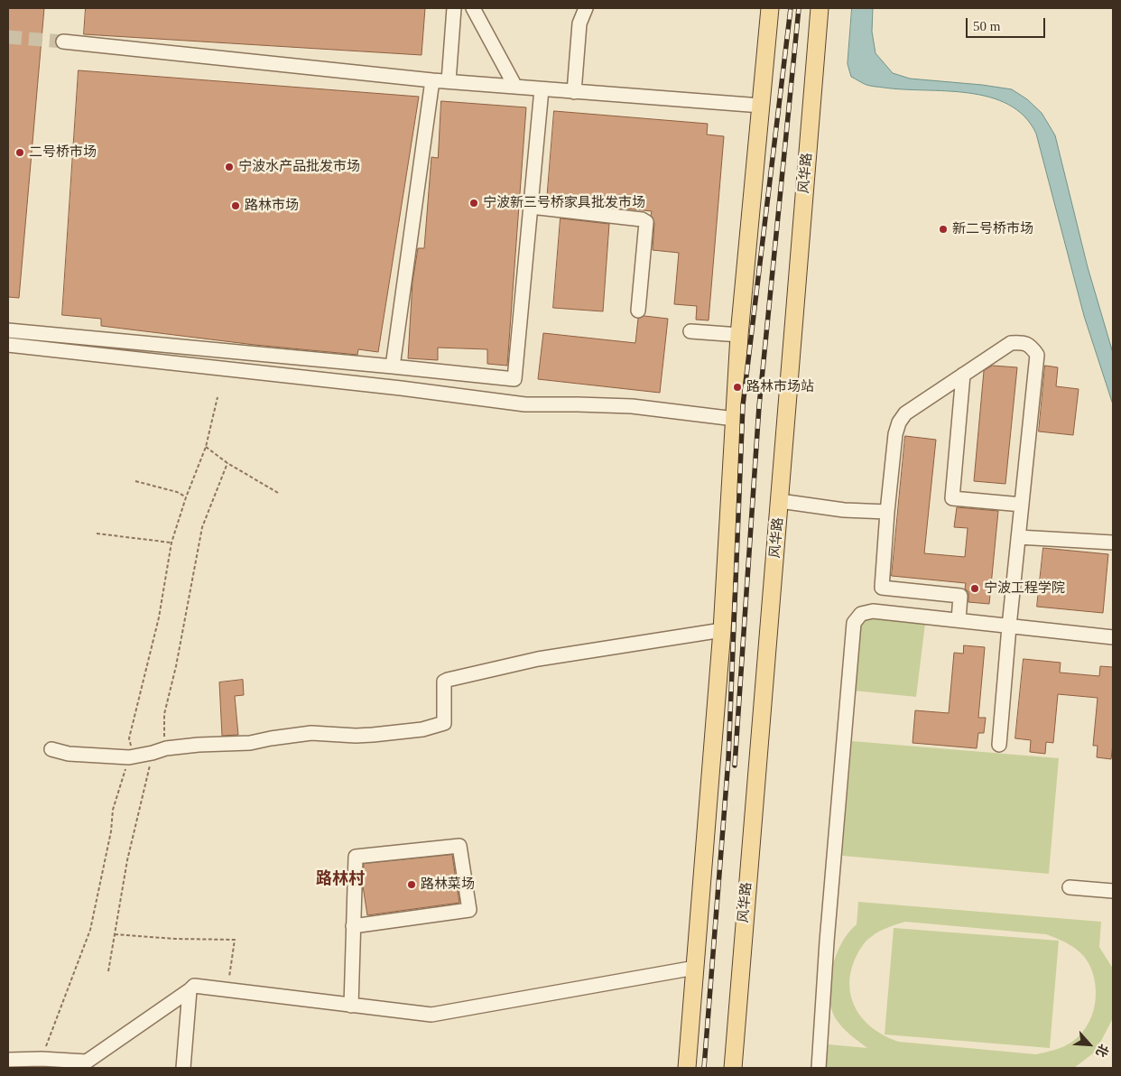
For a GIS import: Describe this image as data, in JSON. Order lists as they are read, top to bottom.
{
  "streets": {
    "main road": ["风华路"]
  },
  "districts": ["路林村"],
  "places": [
    "二号桥市场",
    "宁波水产品批发市场",
    "宁波新三号桥家具批发市场",
    "路林市场",
    "新二号桥市场",
    "路林市场站",
    "宁波工程学院",
    "路林菜场"
  ],
  "scale_bar": "50 m",
  "north": "bottom right"
}
